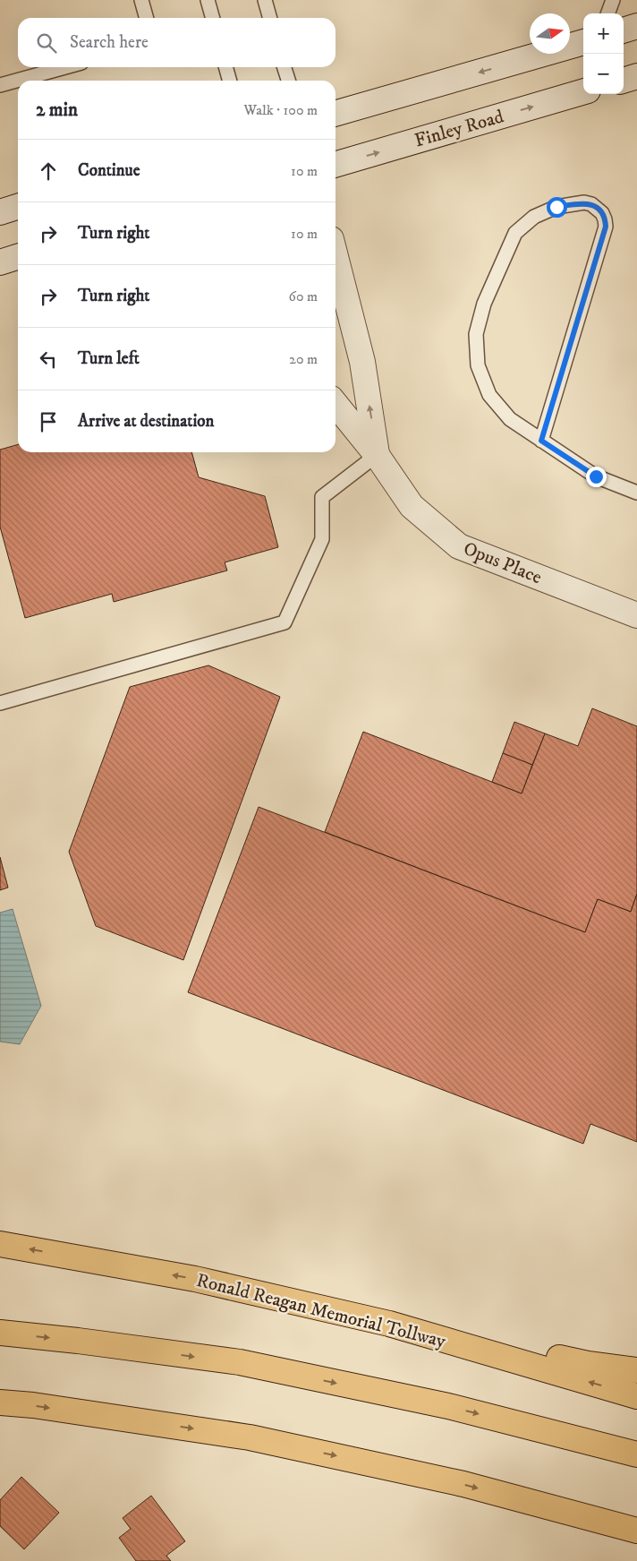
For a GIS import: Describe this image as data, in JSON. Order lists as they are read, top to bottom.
{
  "streets": {
    "highway": ["Ronald Reagan Memorial Tollway"],
    "main road": ["Finley Road", "Opus Place"]
  },
  "north": "right",
  "page": {
    "map_buttons": ["+", "−"],
    "search": "Search here",
    "heading": ["2 min", "Walk · 100 m"],
    "list": [
      ["Continue", "10 m"],
      ["Turn right", "10 m"],
      ["Turn right", "60 m"],
      ["Turn left", "20 m"],
      "Arrive at destination"
    ]
  }
}
